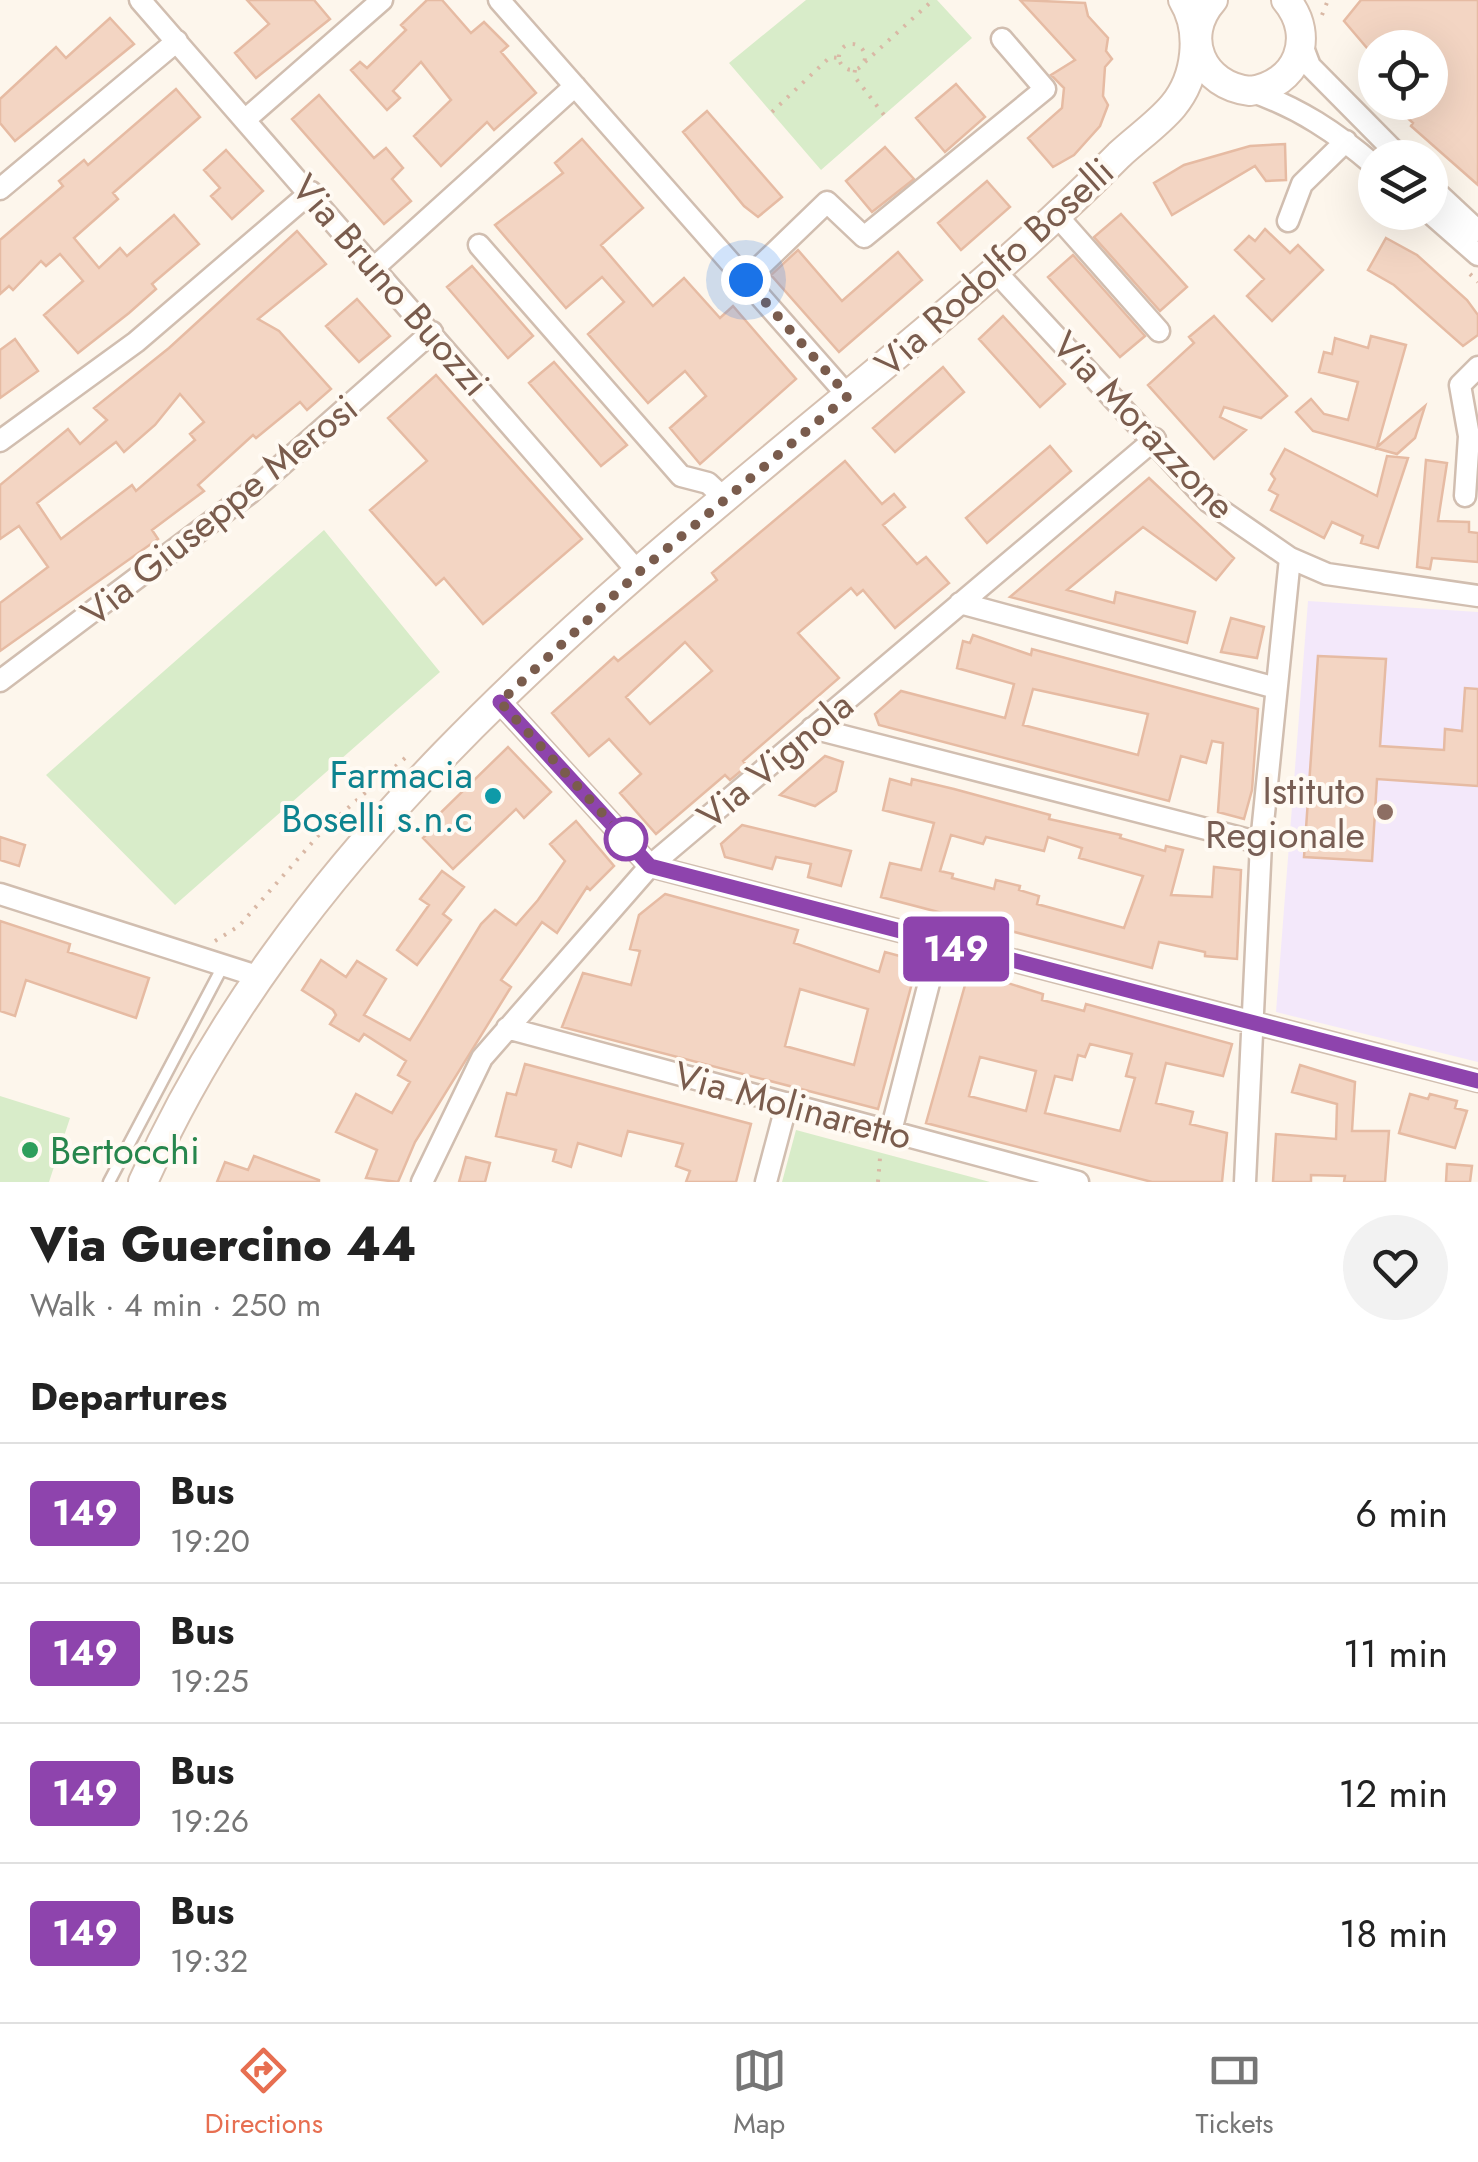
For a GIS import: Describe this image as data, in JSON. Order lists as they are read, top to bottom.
{
  "streets": {
    "street": [
      "Via Rodolfo Boselli",
      "Via Bruno Buozzi",
      "Via Morazzone",
      "Via Giuseppe Merosi",
      "Via Vignola",
      "Via Molinaretto"
    ]
  },
  "crossings": [
    ["Via Rodolfo Boselli", "Via Bruno Buozzi"],
    ["Via Rodolfo Boselli", "Via Morazzone"],
    ["Via Bruno Buozzi", "Via Giuseppe Merosi"],
    ["Via Morazzone", "Via Vignola"],
    ["Via Vignola", "Via Molinaretto"]
  ],
  "places": ["Farmacia Boselli s.n.c", "Istituto Regionale", "Bertocchi"],
  "lines": ["bus line 149"],
  "page": {
    "on_map": "149",
    "heading": [
      ["Via Guercino 44", "Walk · 4 min · 250 m"],
      "Departures"
    ],
    "list": [
      {
        "mark": "149",
        "name": "Bus",
        "note": "19:20",
        "value": "6 min"
      },
      {
        "mark": "149",
        "name": "Bus",
        "note": "19:25",
        "value": "11 min"
      },
      {
        "mark": "149",
        "name": "Bus",
        "note": "19:26",
        "value": "12 min"
      },
      {
        "mark": "149",
        "name": "Bus",
        "note": "19:32",
        "value": "18 min"
      }
    ],
    "tabs": ["Directions", "Map", "Tickets"]
  }
}
